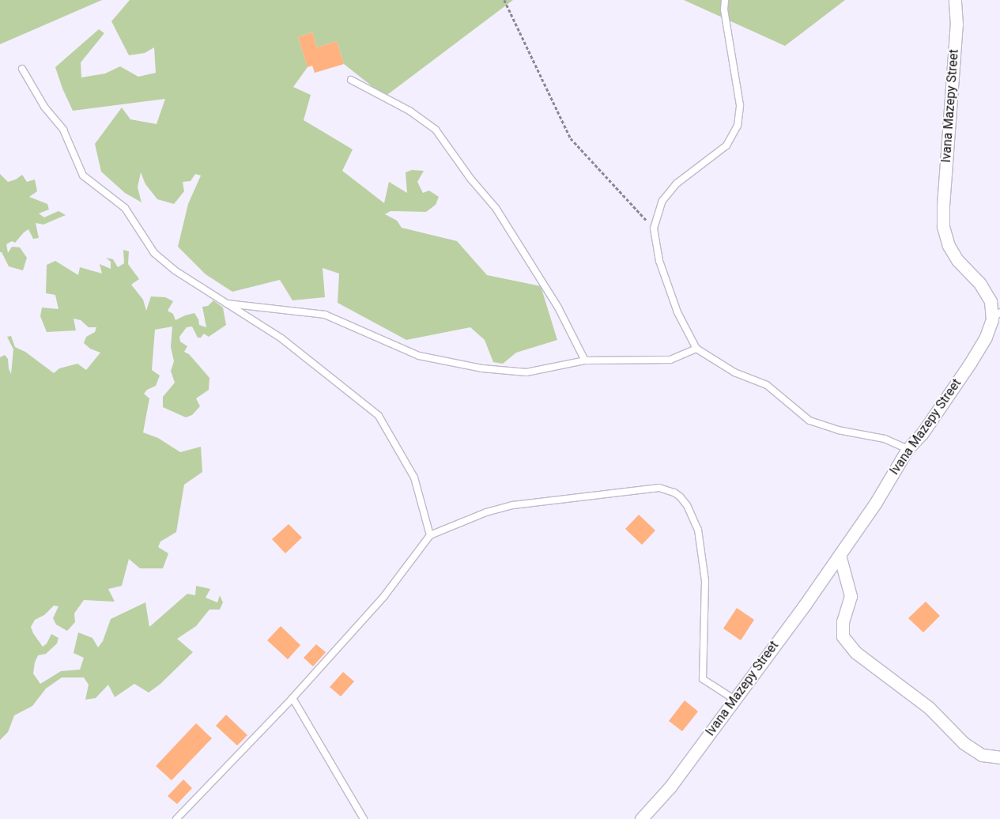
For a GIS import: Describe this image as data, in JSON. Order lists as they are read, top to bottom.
{
  "streets": {
    "street": ["Ivana Mazepy Street"]
  }
}
